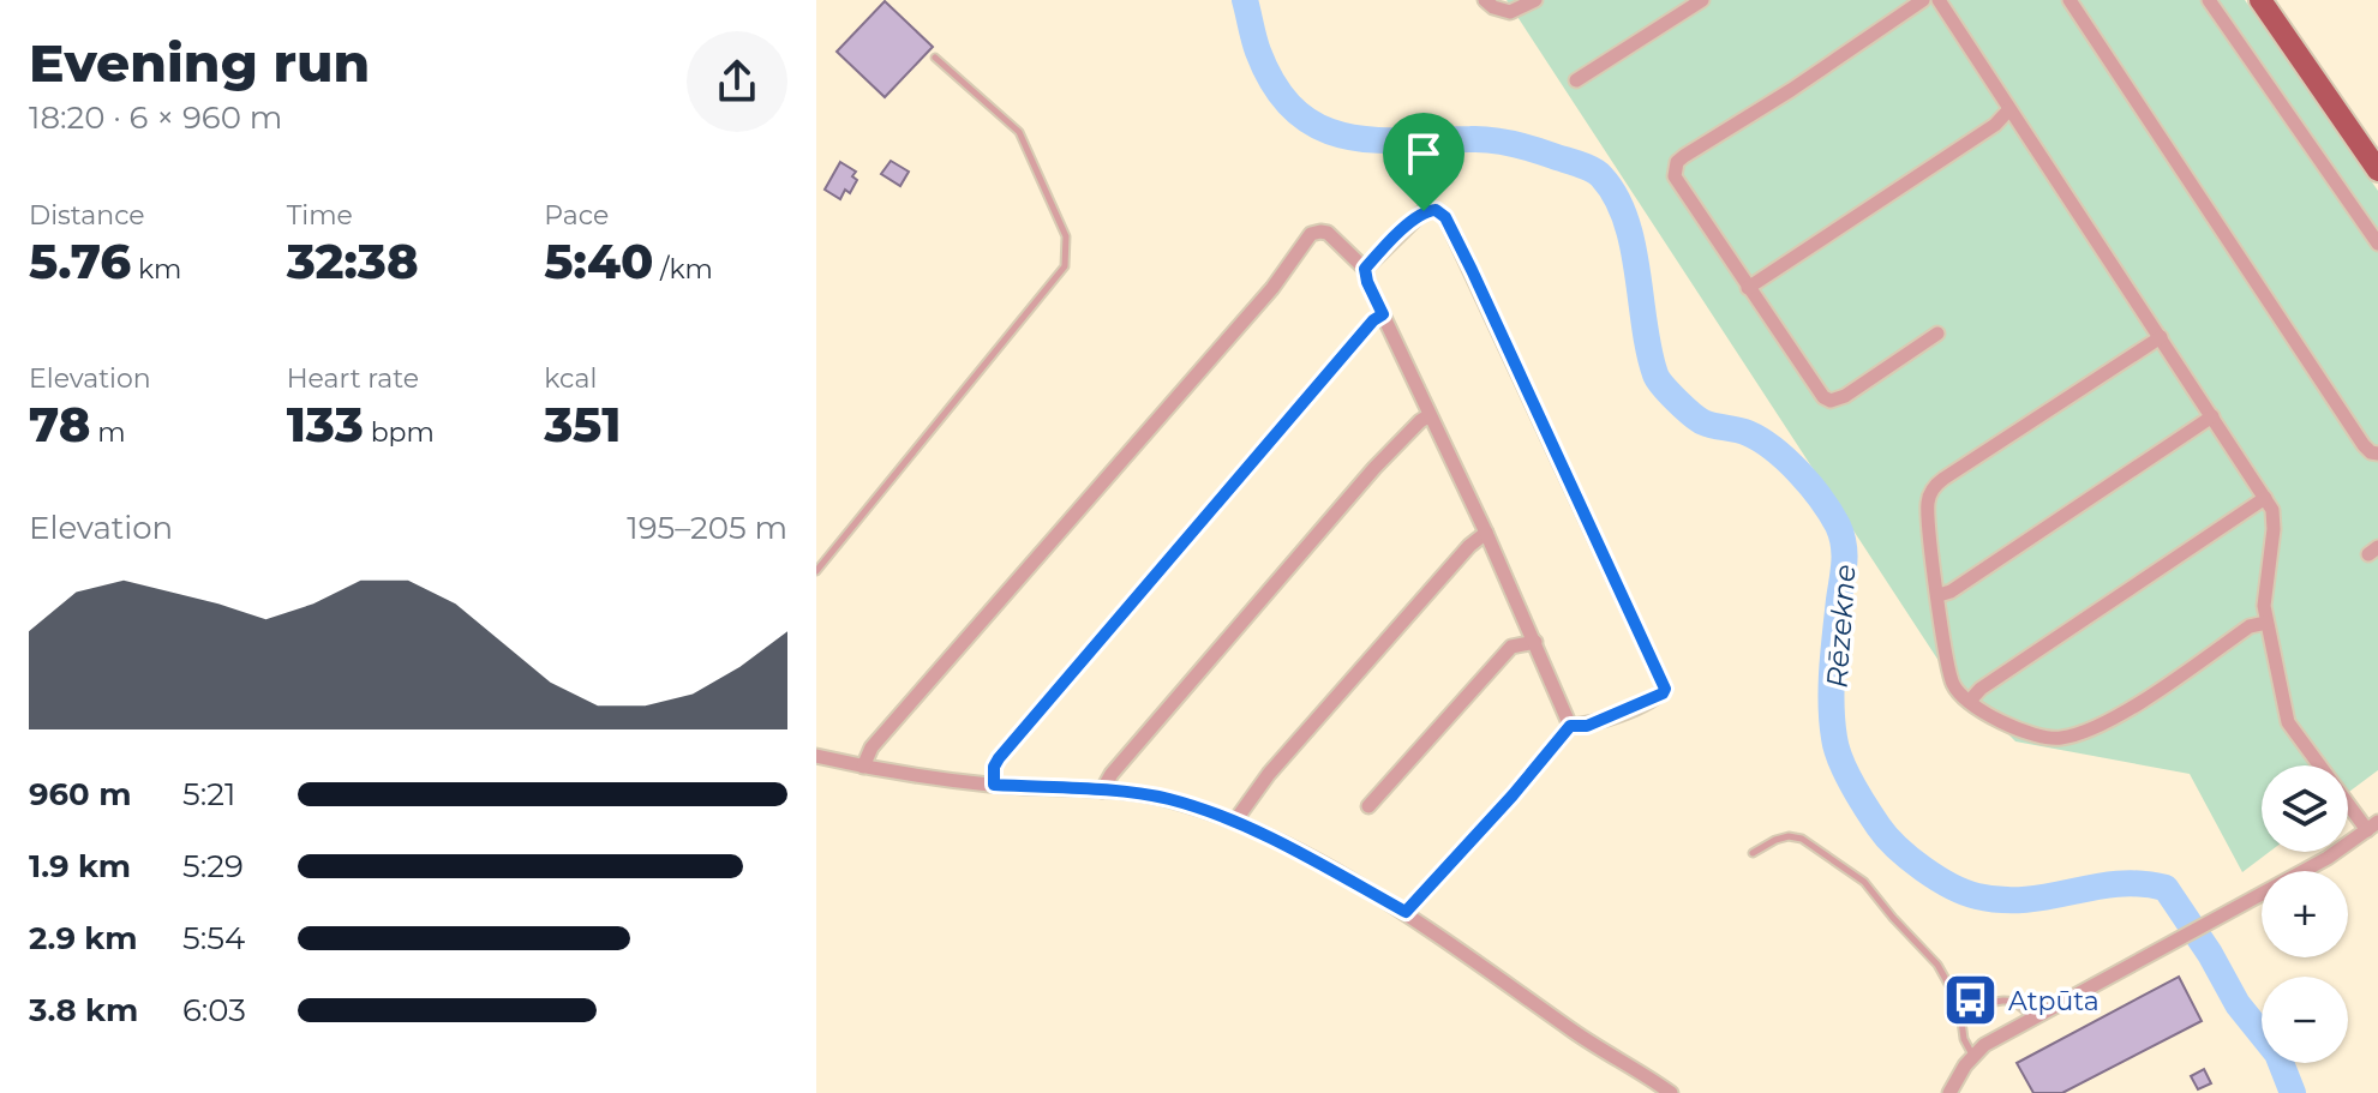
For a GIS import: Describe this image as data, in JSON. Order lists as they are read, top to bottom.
{
  "water": ["Rēzekne"],
  "places": {
    "bus stop": ["Atpūta"]
  },
  "page": {
    "heading": ["Evening run", "18:20 · 6 × 960 m"],
    "stats": [
      ["Distance", "5.76 km"],
      ["Time", "32:38"],
      ["Pace", "5:40 /km"],
      ["Elevation", "78 m"],
      ["Heart rate", "133 bpm"],
      ["kcal", "351"]
    ],
    "chart": ["Elevation", "195–205 m"],
    "list": [
      {
        "name": "960 m",
        "note": "5:21"
      },
      {
        "name": "1.9 km",
        "note": "5:29"
      },
      {
        "name": "2.9 km",
        "note": "5:54"
      },
      {
        "name": "3.8 km",
        "note": "6:03"
      }
    ],
    "map_buttons": ["+", "−"]
  }
}
